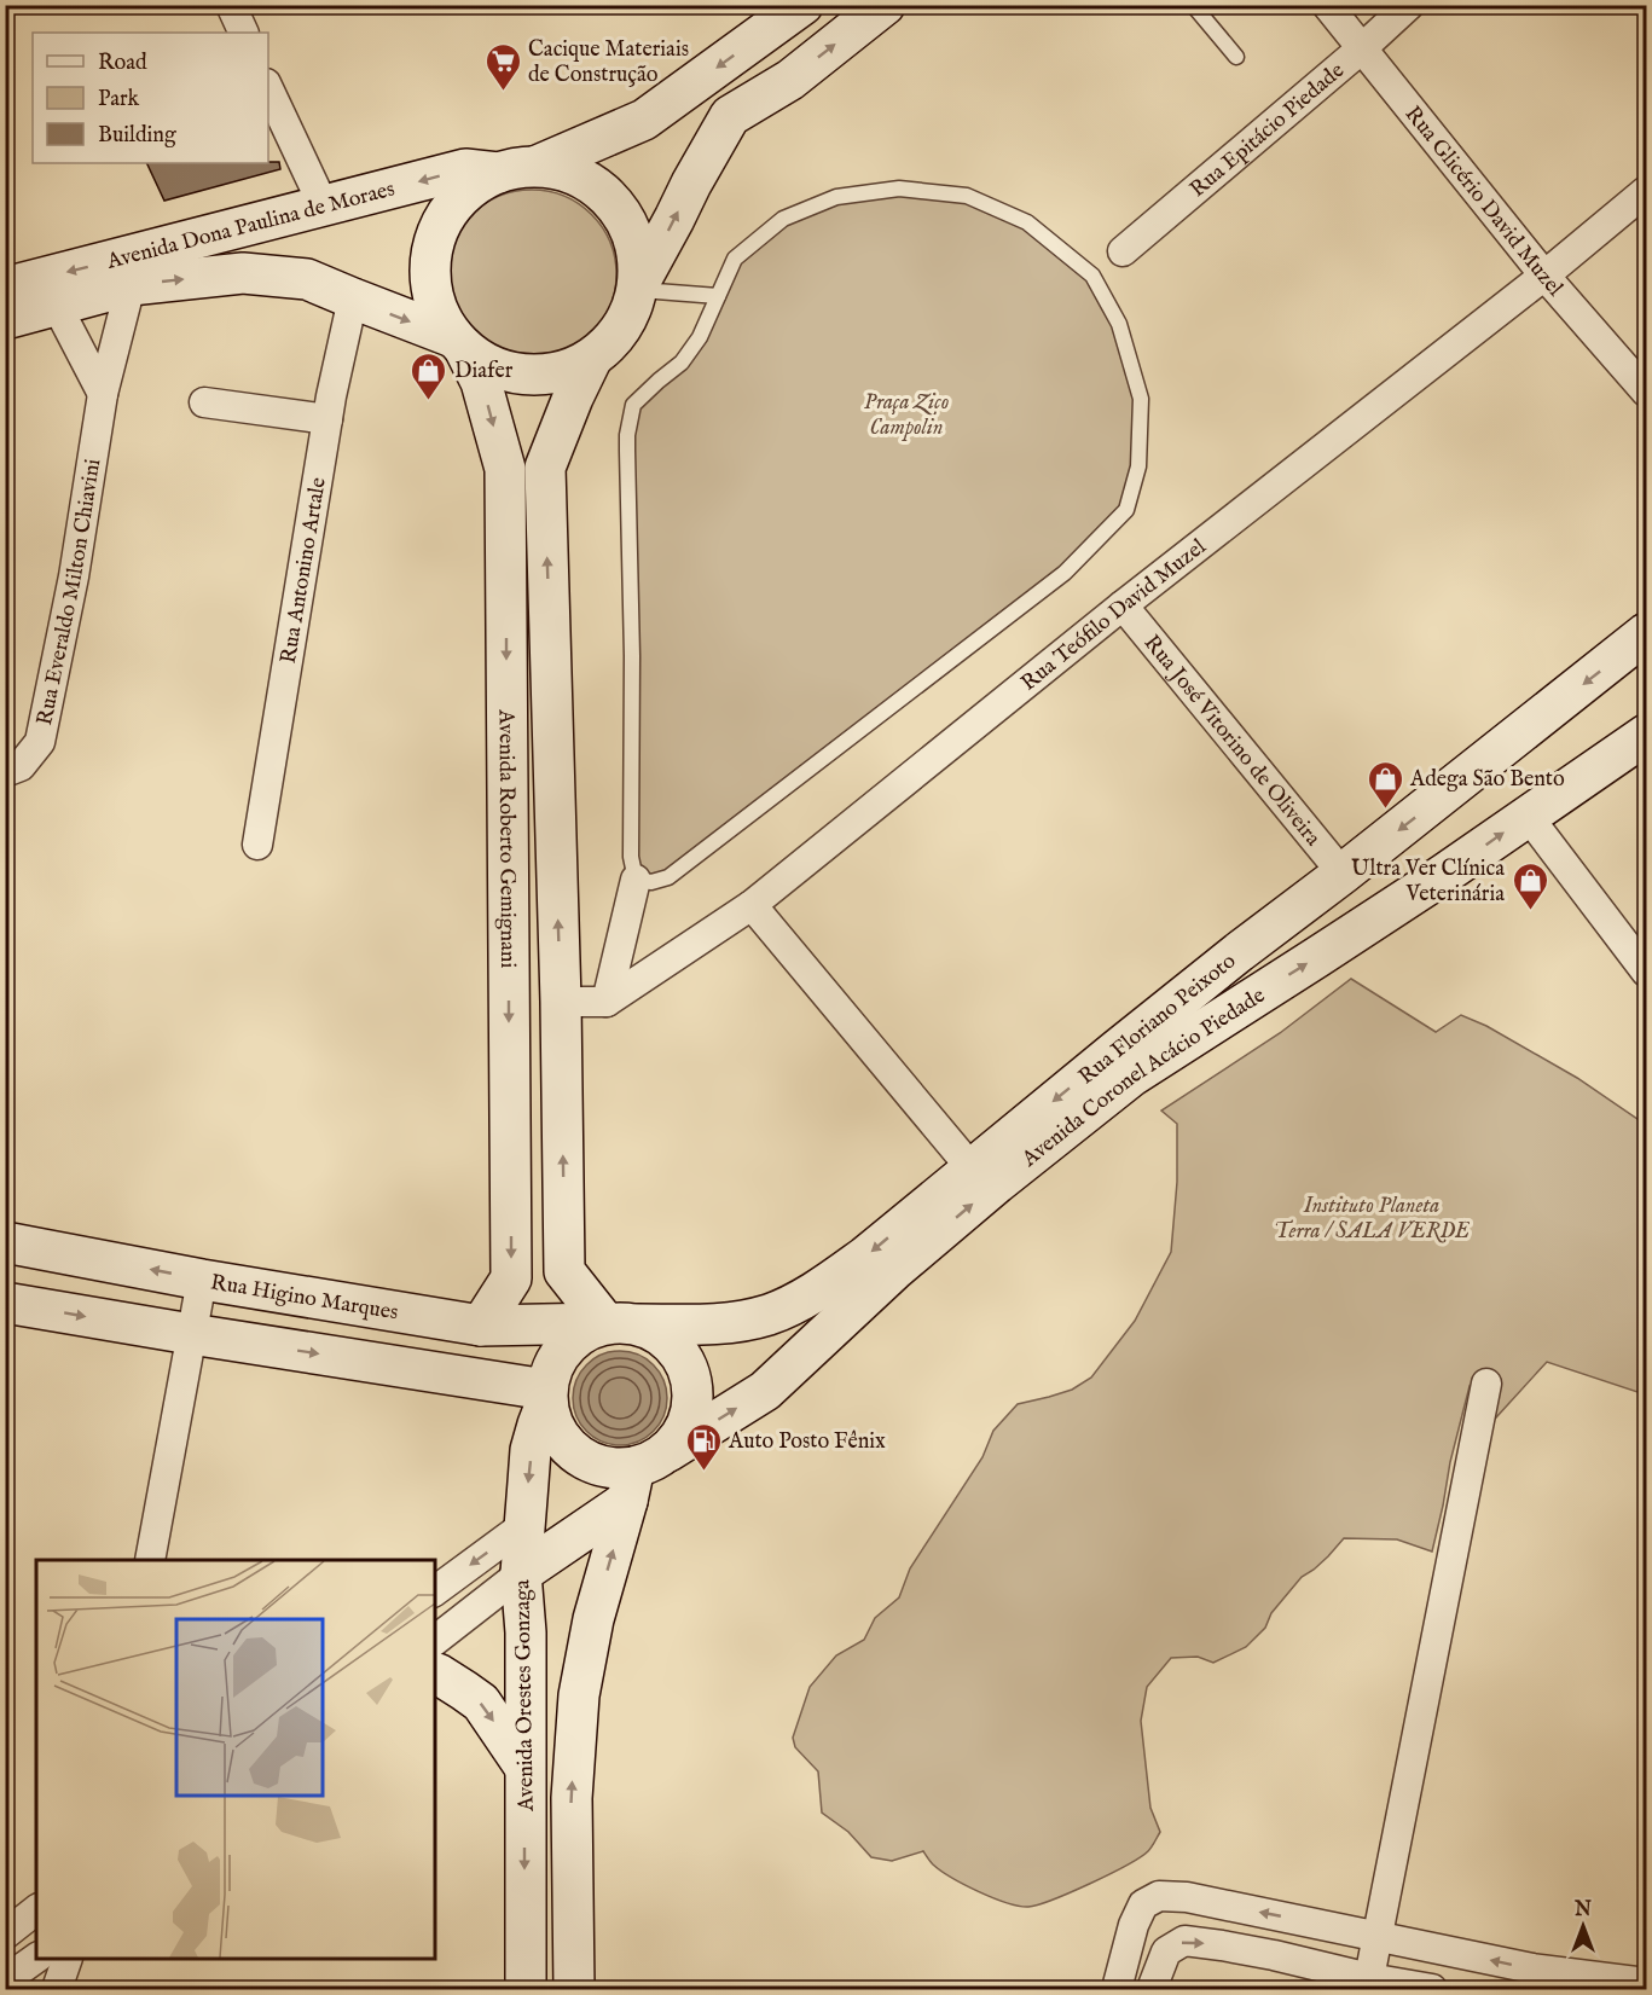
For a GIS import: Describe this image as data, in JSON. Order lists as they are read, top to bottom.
{
  "streets": {
    "main road": [
      "Avenida Dona Paulina de Moraes",
      "Avenida Roberto Gemignani",
      "Rua Floriano Peixoto",
      "Avenida Coronel Acácio Piedade",
      "Rua Higino Marques",
      "Avenida Orestes Gonzaga"
    ],
    "street": [
      "Rua Epitácio Piedade",
      "Rua Glicério David Muzel",
      "Rua Antonino Artale",
      "Rua Everaldo Milton Chiavini",
      "Rua Teófilo David Muzel",
      "Rua José Vitorino de Oliveira"
    ]
  },
  "crossings": [
    ["Rua Epitácio Piedade", "Rua Glicério David Muzel"],
    ["Rua Glicério David Muzel", "Rua Teófilo David Muzel"],
    ["Avenida Dona Paulina de Moraes", "Rua Antonino Artale"],
    ["Avenida Dona Paulina de Moraes", "Rua Everaldo Milton Chiavini"],
    ["Avenida Dona Paulina de Moraes", "Avenida Roberto Gemignani"],
    ["Rua Teófilo David Muzel", "Rua José Vitorino de Oliveira"],
    ["Rua José Vitorino de Oliveira", "Rua Floriano Peixoto"],
    ["Avenida Roberto Gemignani", "Rua Floriano Peixoto"],
    ["Avenida Roberto Gemignani", "Avenida Coronel Acácio Piedade"],
    ["Avenida Roberto Gemignani", "Rua Higino Marques"],
    ["Avenida Roberto Gemignani", "Avenida Orestes Gonzaga"],
    ["Rua Floriano Peixoto", "Avenida Coronel Acácio Piedade"],
    ["Rua Floriano Peixoto", "Rua Higino Marques"],
    ["Rua Floriano Peixoto", "Avenida Orestes Gonzaga"],
    ["Avenida Coronel Acácio Piedade", "Rua Higino Marques"],
    ["Avenida Coronel Acácio Piedade", "Avenida Orestes Gonzaga"],
    ["Rua Higino Marques", "Avenida Orestes Gonzaga"]
  ],
  "one_way": ["Rua Floriano Peixoto", "Avenida Coronel Acácio Piedade"],
  "parks": ["Praça Zico Campolin", "Instituto Planeta Terra / SALA VERDE"],
  "places": {
    "supermarket": ["Cacique Materiais de Construção"],
    "shop": ["Diafer", "Adega São Bento", "Ultra Ver Clínica Veterinária"],
    "fuel station": ["Auto Posto Fênix"]
  },
  "legend": ["Road", "Park", "Building"],
  "north": "top"
}
